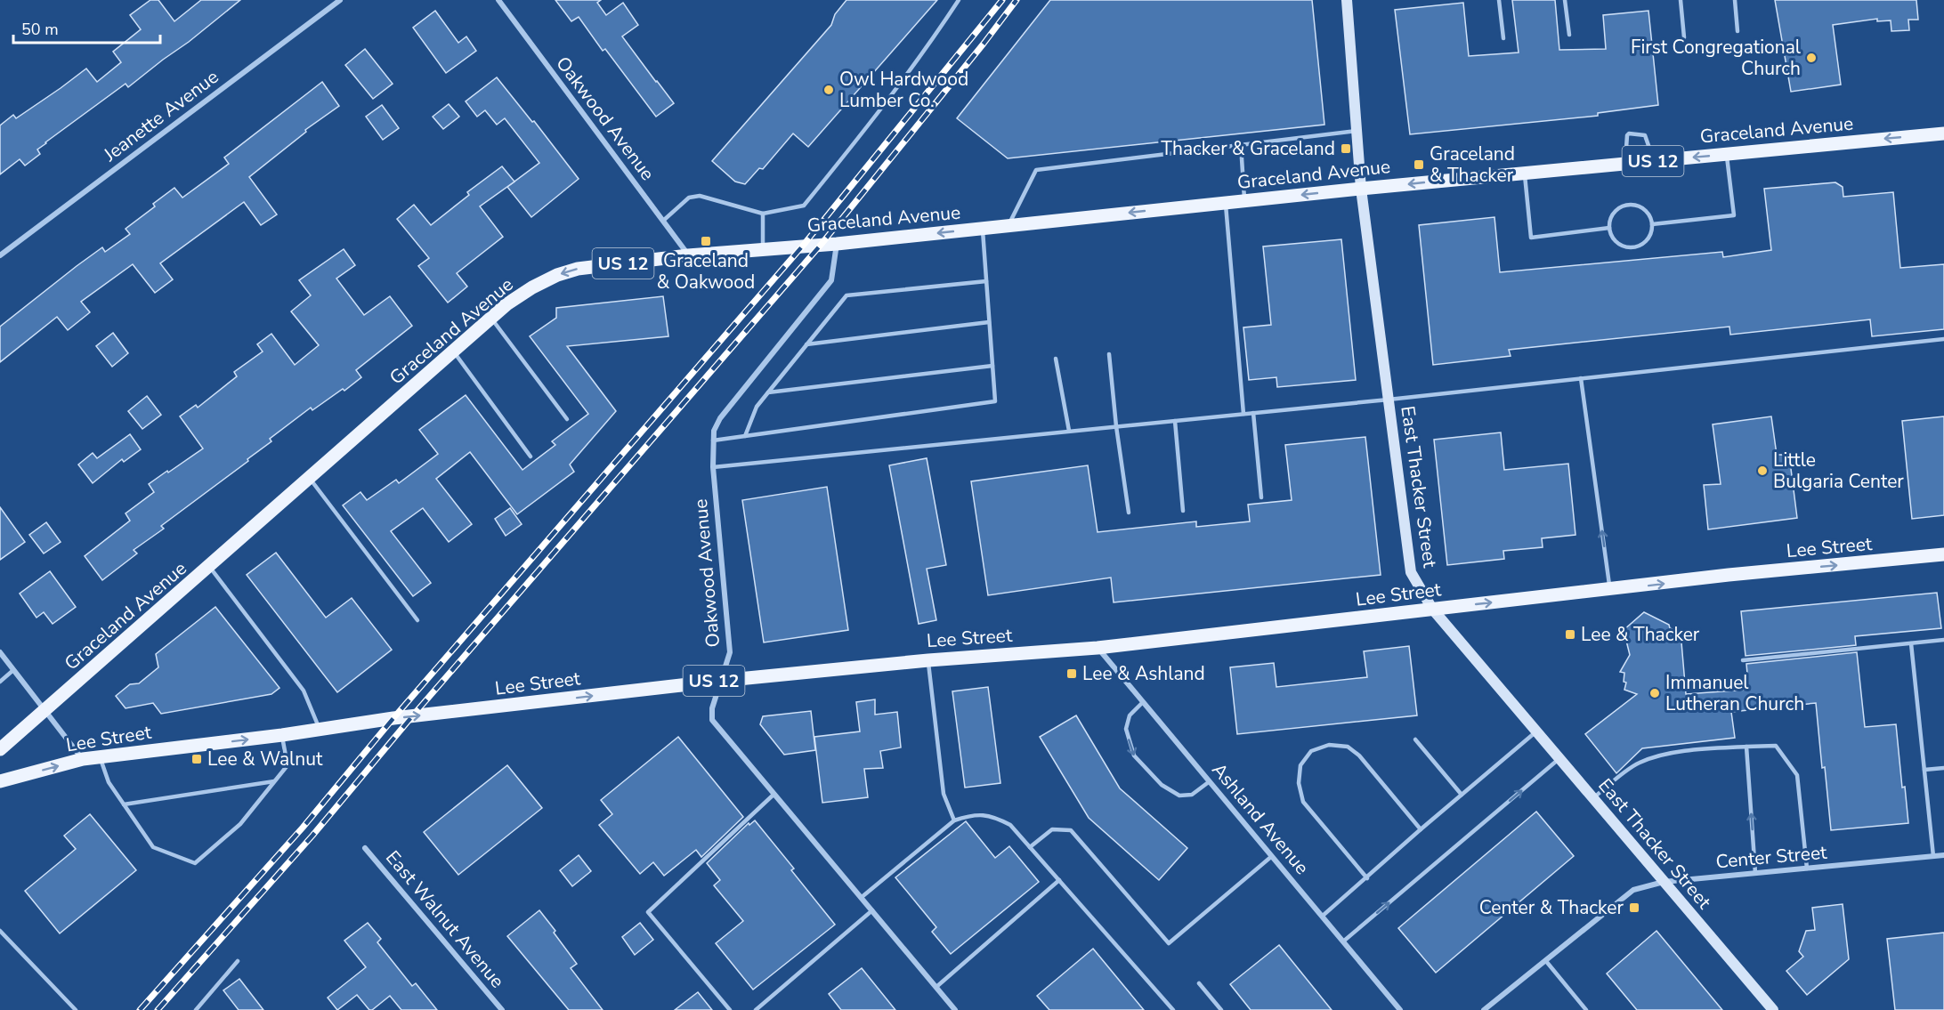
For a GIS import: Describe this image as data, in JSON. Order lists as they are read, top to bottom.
{
  "streets": {
    "main road": ["Graceland Avenue", "US 12", "Lee Street"],
    "street": [
      "Jeanette Avenue",
      "Oakwood Avenue",
      "East Thacker Street",
      "Ashland Avenue",
      "Center Street",
      "East Walnut Avenue"
    ]
  },
  "crossings": [
    ["Oakwood Avenue", "Graceland Avenue"],
    ["Oakwood Avenue", "Lee Street"],
    ["Graceland Avenue", "East Thacker Street"],
    ["East Thacker Street", "Lee Street"],
    ["East Thacker Street", "Center Street"],
    ["Lee Street", "Ashland Avenue"]
  ],
  "one_way": ["Graceland Avenue", "Lee Street"],
  "places": {
    "other": [
      "First Congregational Church",
      "Owl Hardwood Lumber Co.",
      "Little Bulgaria Center",
      "Immanuel Lutheran Church"
    ],
    "transit": [
      "Thacker & Graceland",
      "Graceland & Thacker",
      "Graceland & Oakwood",
      "Lee & Thacker",
      "Lee & Ashland",
      "Lee & Walnut",
      "Center & Thacker"
    ]
  },
  "scale_bar": "50 m"
}
